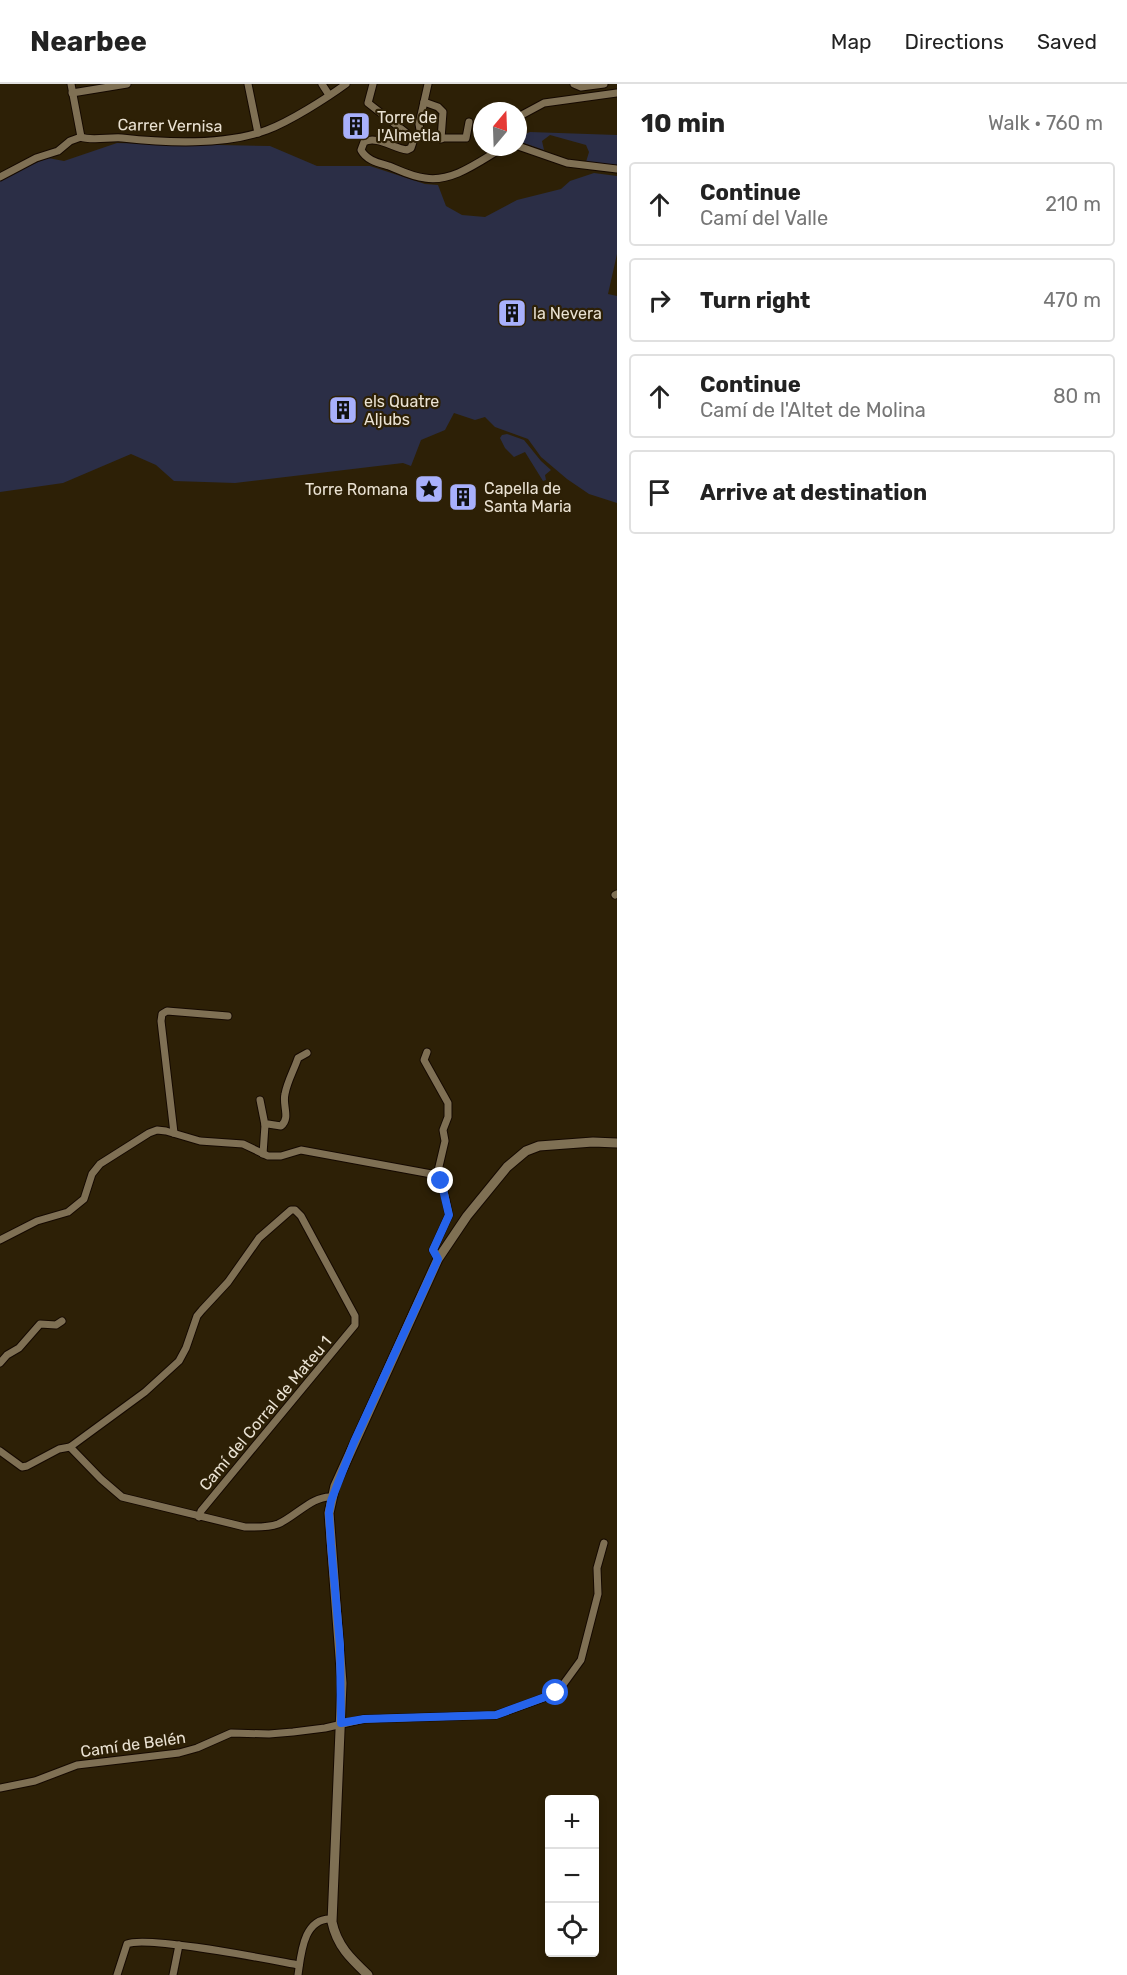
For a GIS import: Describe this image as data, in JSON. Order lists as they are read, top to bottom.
{
  "streets": {
    "street": ["Carrer Vernisa", "Camí del Corral de Mateu 1", "Camí de Belén"]
  },
  "places": {
    "building": [
      "Torre de l'Almetla",
      "la Nevera",
      "els Quatre Aljubs",
      "Capella de Santa Maria"
    ],
    "place": ["Torre Romana"]
  },
  "north": "top",
  "page": {
    "header": "Nearbee",
    "nav": ["Map", "Directions", "Saved"],
    "heading": ["10 min", "Walk · 760 m"],
    "list": [
      ["Continue", "Camí del Valle", "210 m"],
      ["Turn right", "470 m"],
      ["Continue", "Camí de l'Altet de Molina", "80 m"],
      "Arrive at destination"
    ],
    "map_buttons": ["+", "−"]
  }
}
